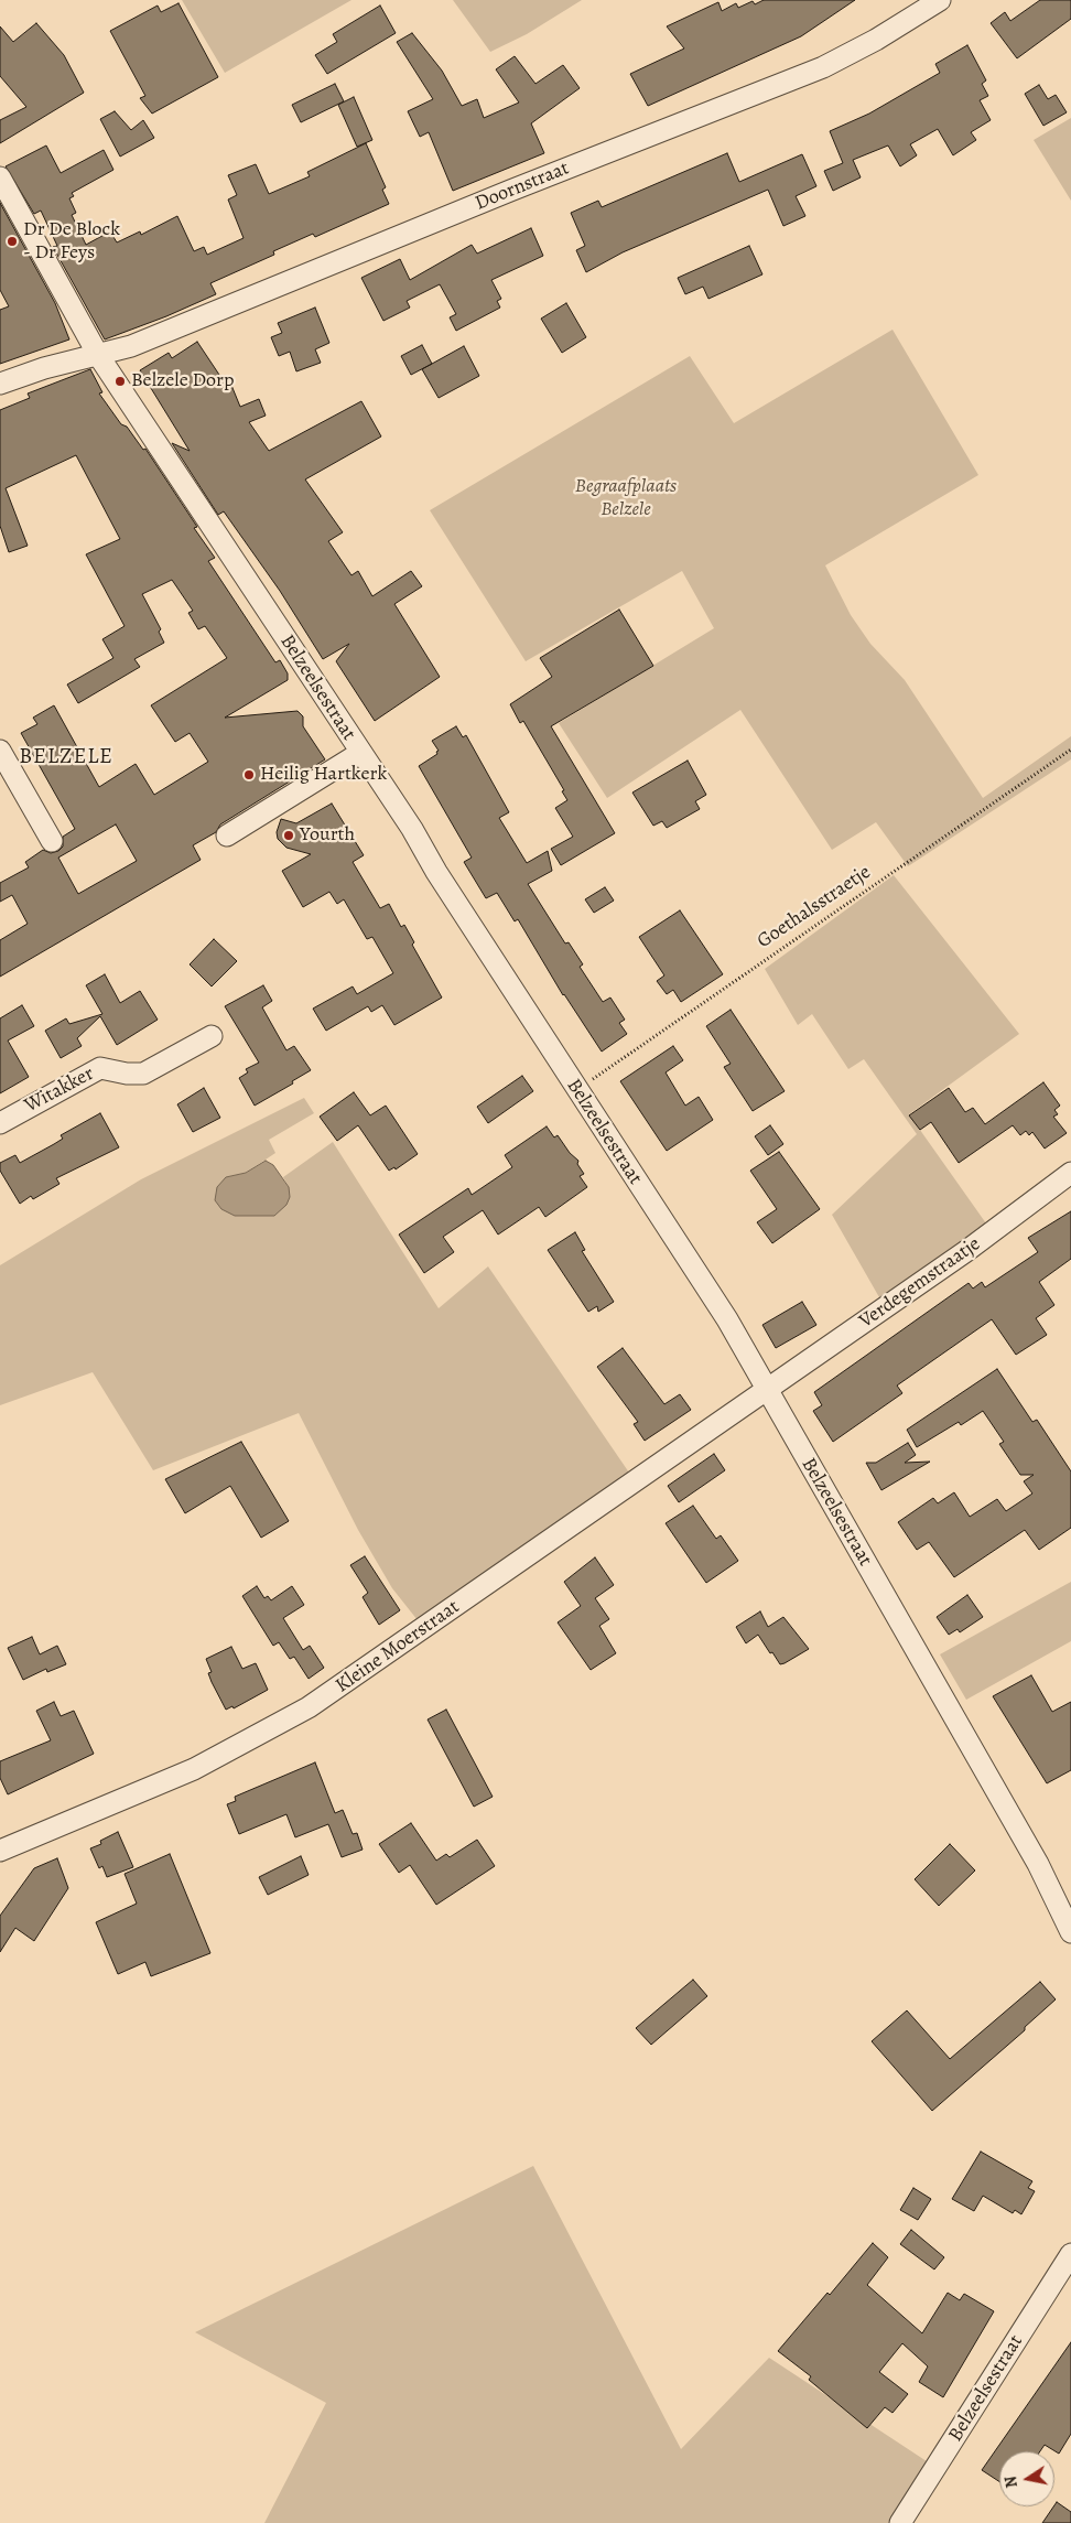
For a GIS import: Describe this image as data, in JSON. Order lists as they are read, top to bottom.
{
  "streets": {
    "street": [
      "Doornstraat",
      "Belzeelsestraat",
      "Witakker",
      "Verdegemstraatje",
      "Kleine Moerstraat"
    ],
    "path": ["Goethalsstraetje"]
  },
  "crossings": [
    ["Doornstraat", "Belzeelsestraat"],
    ["Belzeelsestraat", "Goethalsstraetje"],
    ["Belzeelsestraat", "Verdegemstraatje"],
    ["Belzeelsestraat", "Kleine Moerstraat"],
    ["Verdegemstraatje", "Kleine Moerstraat"]
  ],
  "districts": ["BELZELE"],
  "parks": ["Begraafplaats Belzele"],
  "places": [
    "Dr De Block - Dr Feys",
    "Belzele Dorp",
    "Heilig Hartkerk",
    "Yourth"
  ],
  "north": "left"
}
